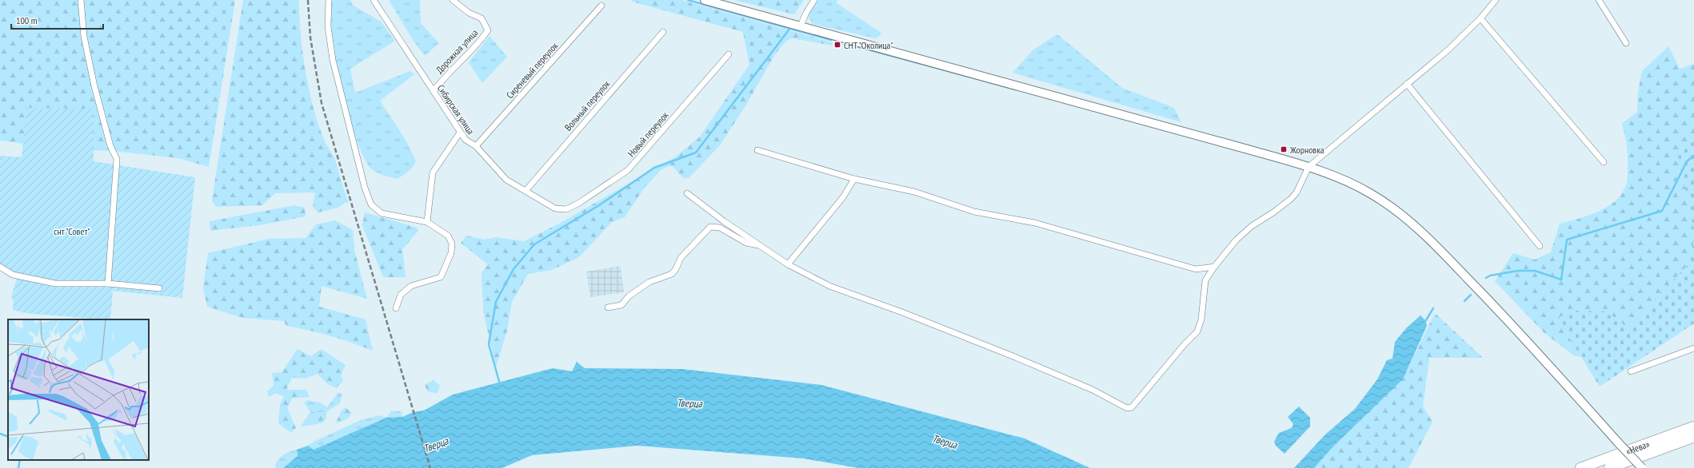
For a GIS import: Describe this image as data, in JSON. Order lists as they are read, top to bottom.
{
  "streets": {
    "highway": ["«Нева»"],
    "street": [
      "Дорожная улица",
      "Сиреневый переулок",
      "Вольный переулок",
      "Сибирская улица",
      "Новый переулок"
    ]
  },
  "crossings": [
    ["Дорожная улица", "Сибирская улица"],
    ["Сиреневый переулок", "Сибирская улица"],
    ["Вольный переулок", "Сибирская улица"],
    ["Сибирская улица", "Новый переулок"]
  ],
  "water": ["Тверца"],
  "parks": ["снт \"Совет\""],
  "places": {
    "transit": ["СНТ \"Околица\"", "Жорновка"]
  },
  "scale_bar": "100 m"
}
